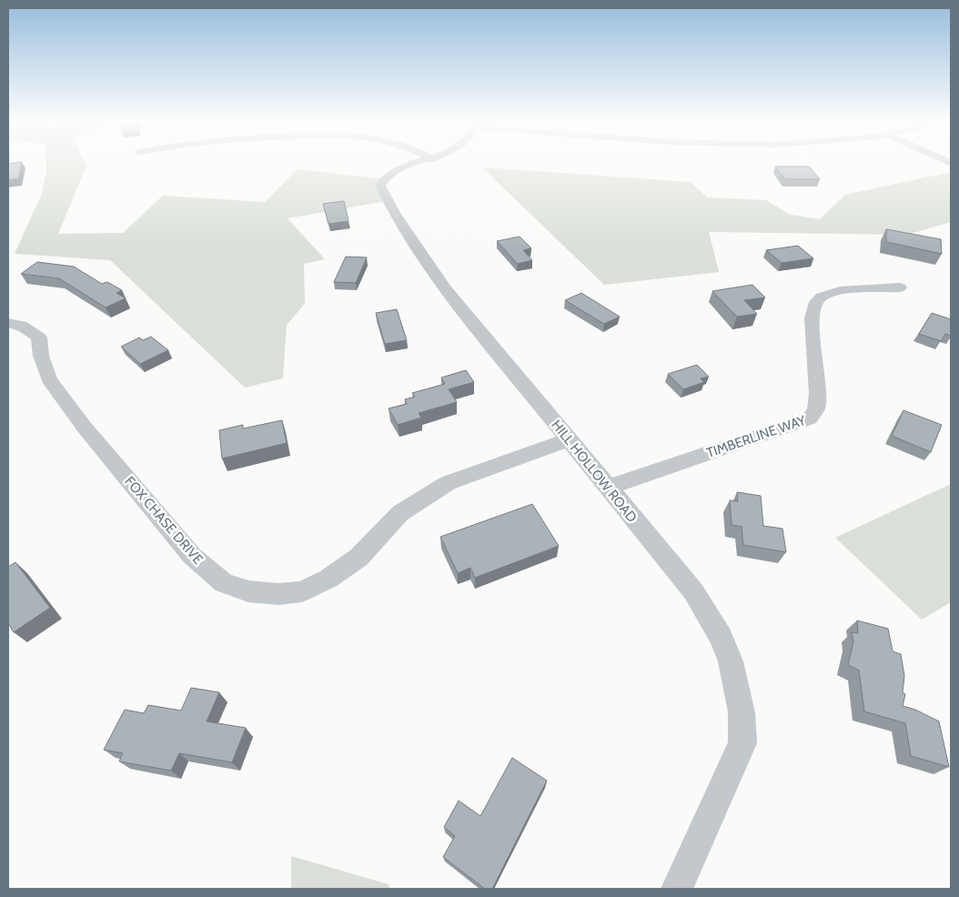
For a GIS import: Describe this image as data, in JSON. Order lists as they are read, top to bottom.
{
  "streets": {
    "street": ["TIMBERLINE WAY", "HILL HOLLOW ROAD", "FOX CHASE DRIVE"]
  },
  "crossings": [
    ["TIMBERLINE WAY", "HILL HOLLOW ROAD"],
    ["HILL HOLLOW ROAD", "FOX CHASE DRIVE"]
  ]
}
